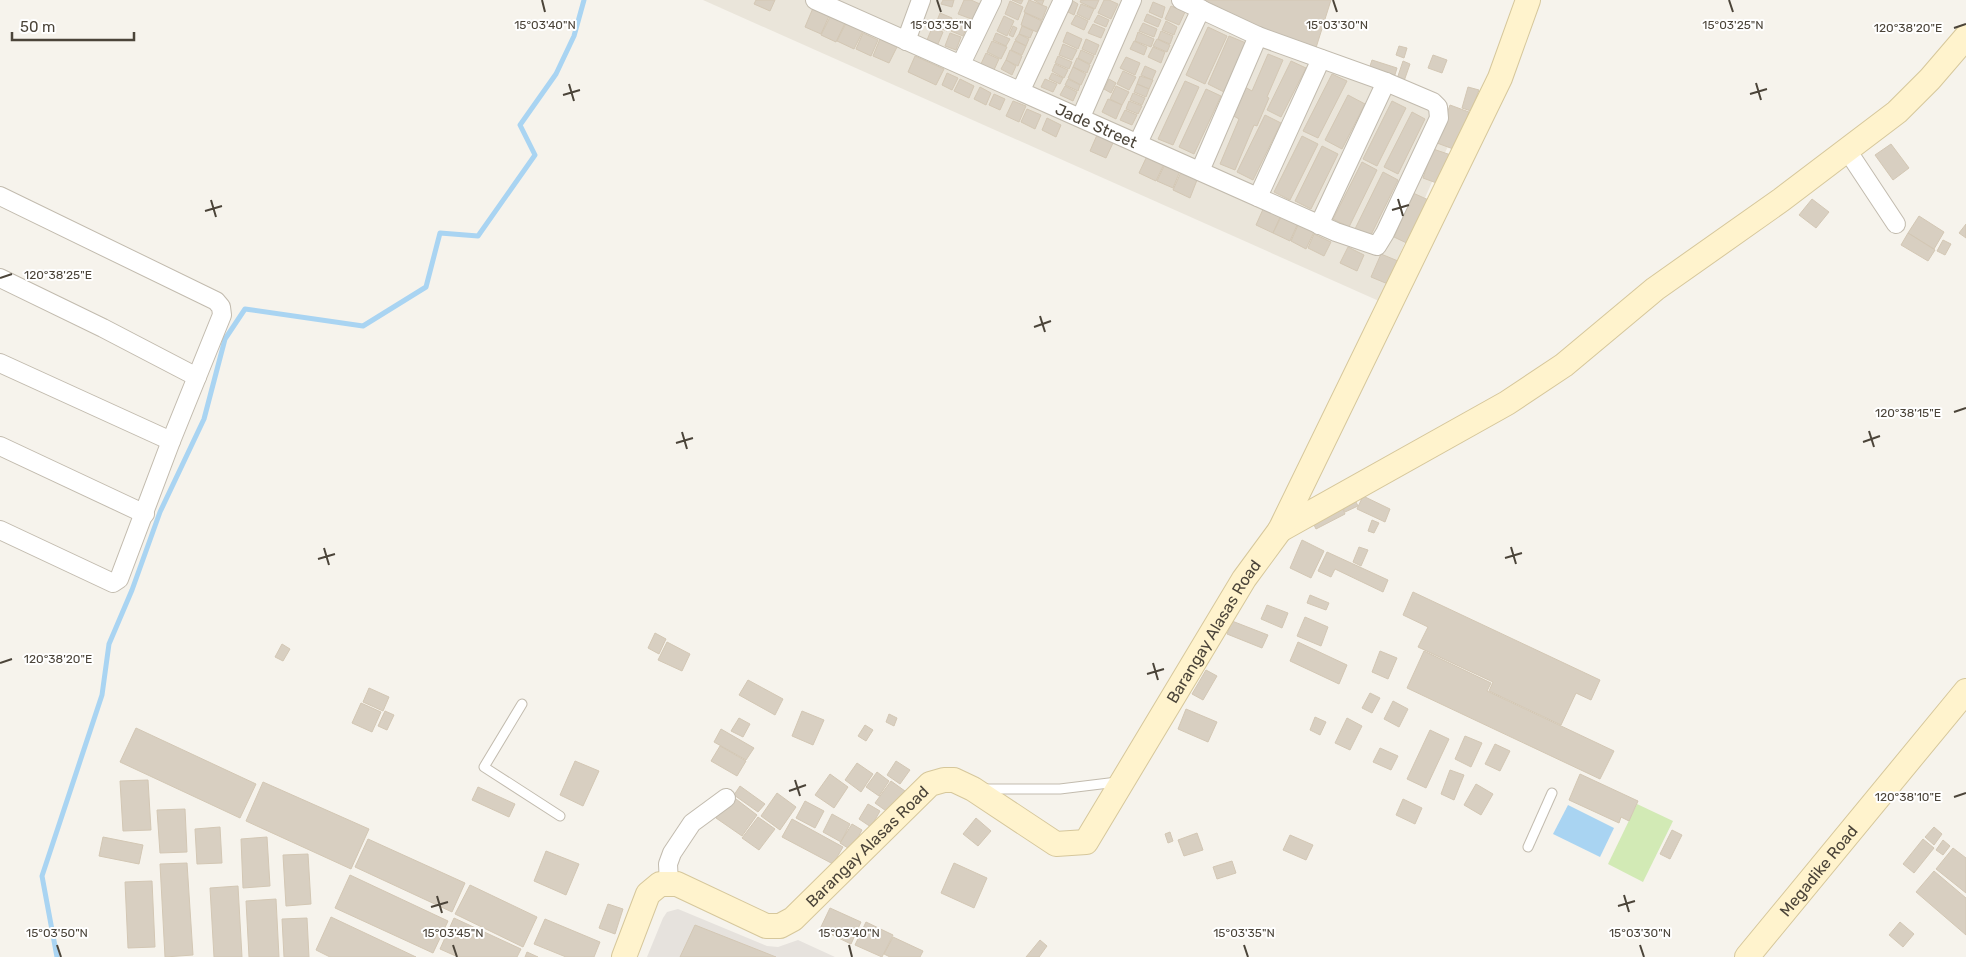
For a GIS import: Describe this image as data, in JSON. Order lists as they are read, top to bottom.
{
  "streets": {
    "street": ["Jade Street", "Barangay Alasas Road", "Megadike Road"]
  },
  "scale_bar": "50 m",
  "coordinates": [
    "15°03'40\"N",
    "15°03'35\"N",
    "15°03'30\"N",
    "15°03'25\"N",
    "120°38'20\"E",
    "120°38'25\"E",
    "120°38'15\"E",
    "120°38'10\"E",
    "15°03'50\"N",
    "15°03'45\"N"
  ]
}
